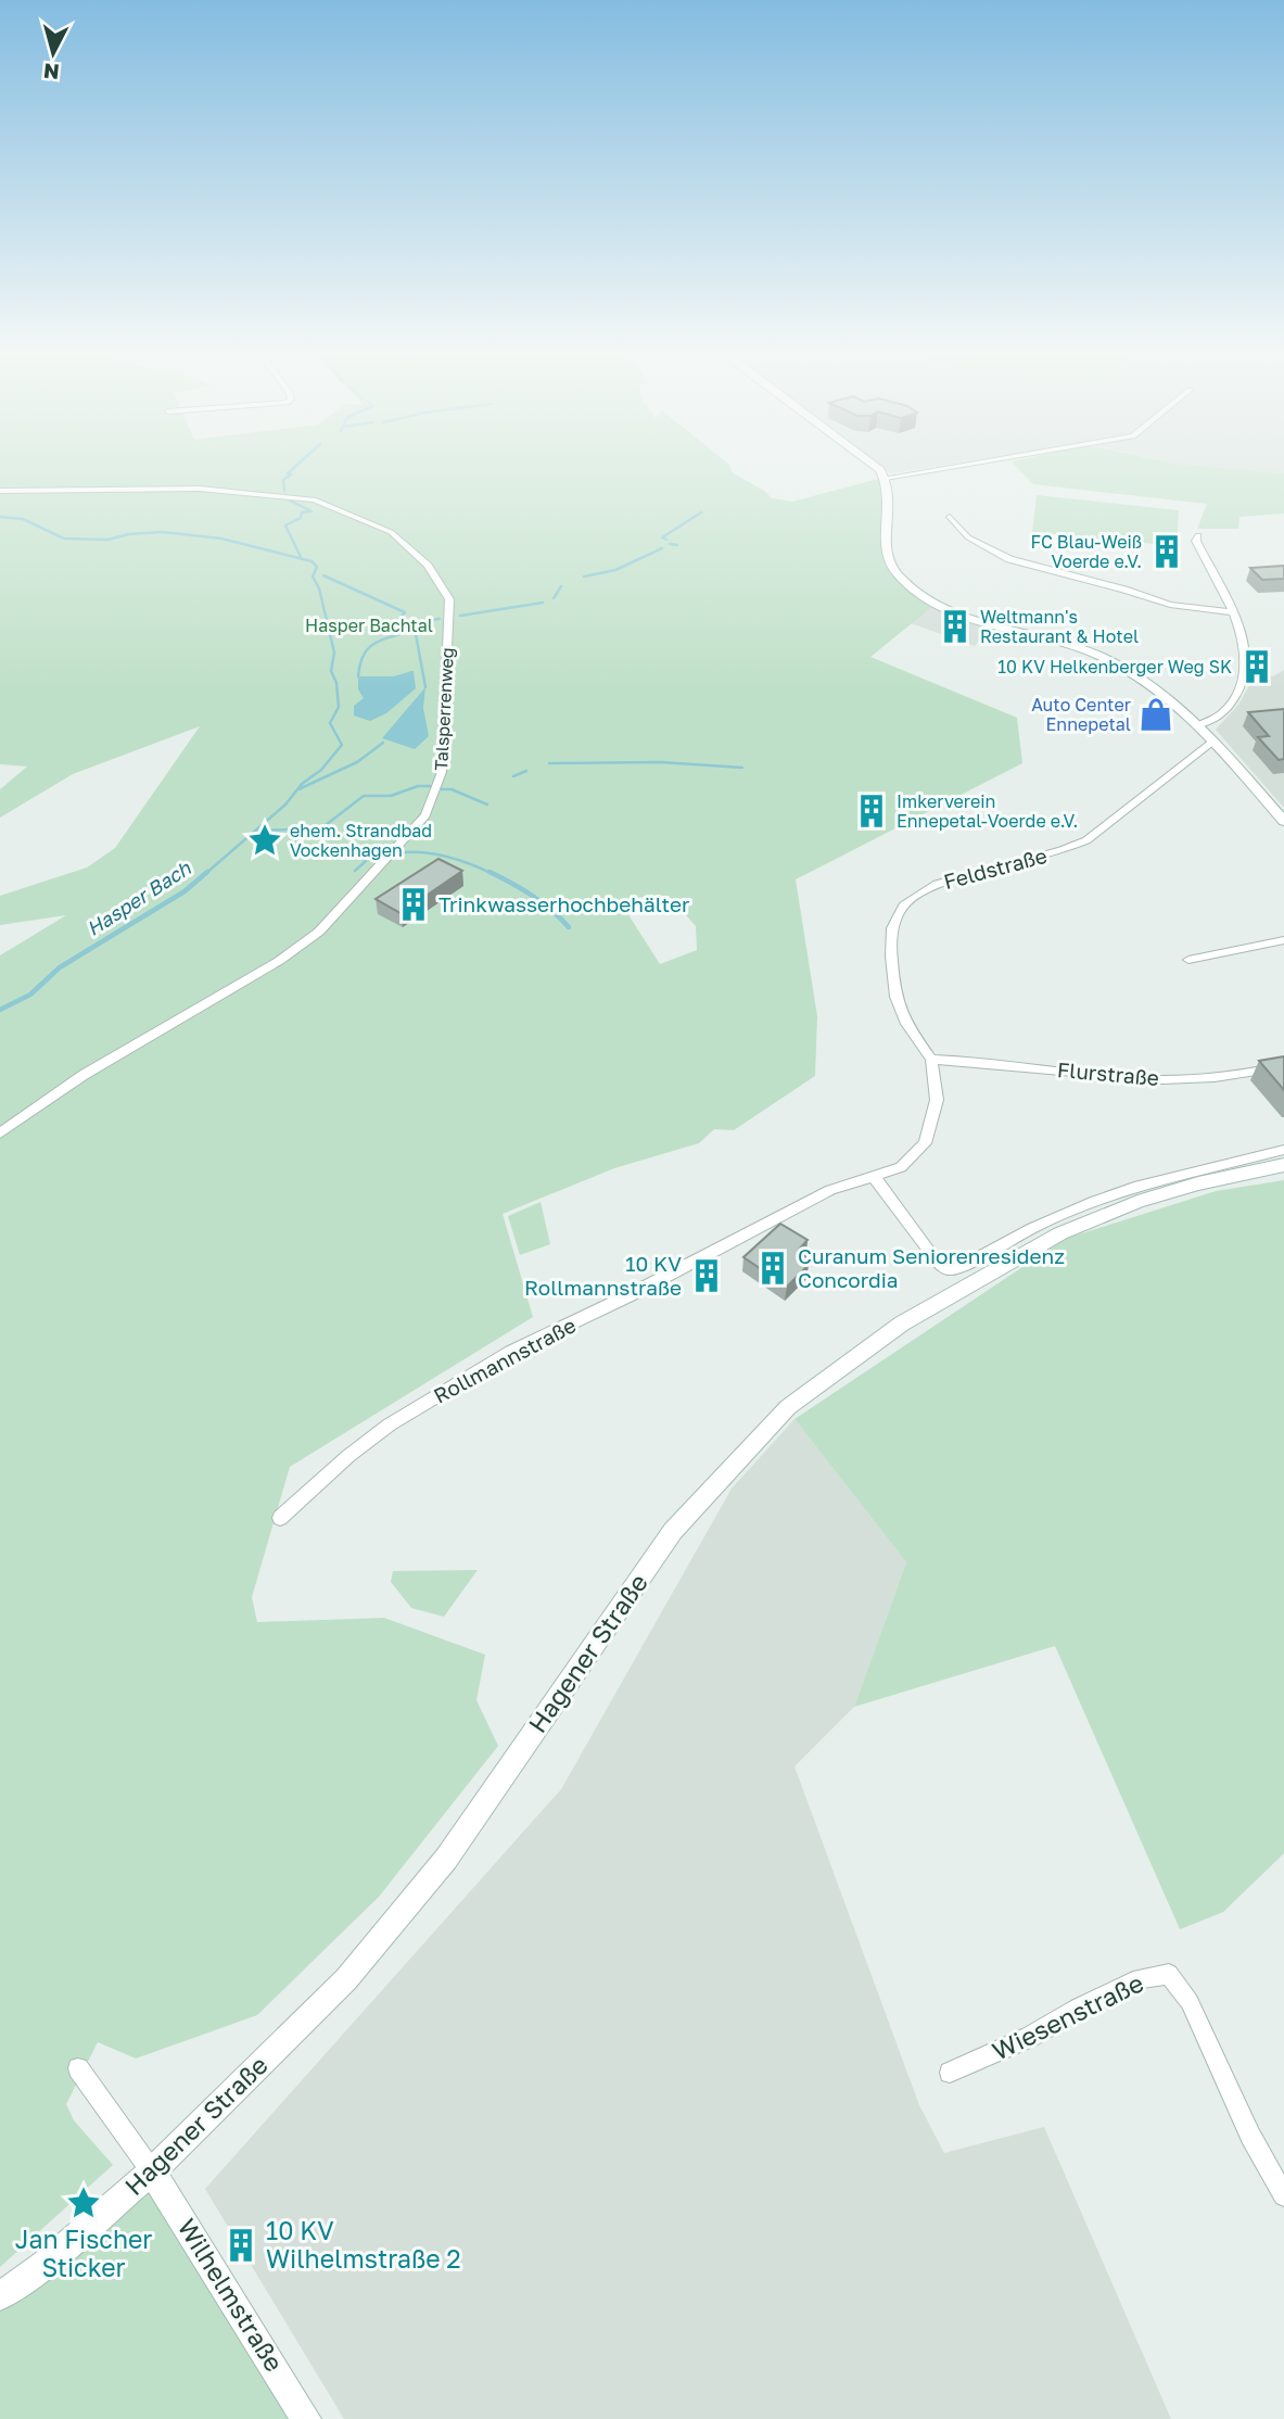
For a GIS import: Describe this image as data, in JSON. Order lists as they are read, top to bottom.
{
  "streets": {
    "main road": ["Hagener Straße", "Wilhelmstraße"],
    "street": [
      "Talsperrenweg",
      "Feldstraße",
      "Flurstraße",
      "Rollmannstraße",
      "Wiesenstraße"
    ]
  },
  "crossings": [
    ["Feldstraße", "Flurstraße"],
    ["Feldstraße", "Rollmannstraße"],
    ["Hagener Straße", "Wilhelmstraße"]
  ],
  "water": ["Hasper Bach"],
  "parks": ["Hasper Bachtal"],
  "places": {
    "building": [
      "FC Blau-Weiß Voerde e.V.",
      "Weltmann's Restaurant & Hotel",
      "10 KV Helkenberger Weg SK",
      "Imkerverein Ennepetal-Voerde e.V.",
      "Trinkwasserhochbehälter",
      "Curanum Seniorenresidenz Concordia",
      "10 KV Rollmannstraße",
      "10 KV Wilhelmstraße 2"
    ],
    "shop": ["Auto Center Ennepetal"],
    "place": ["ehem. Strandbad Vockenhagen", "Jan Fischer Sticker"]
  },
  "north": "bottom"
}
